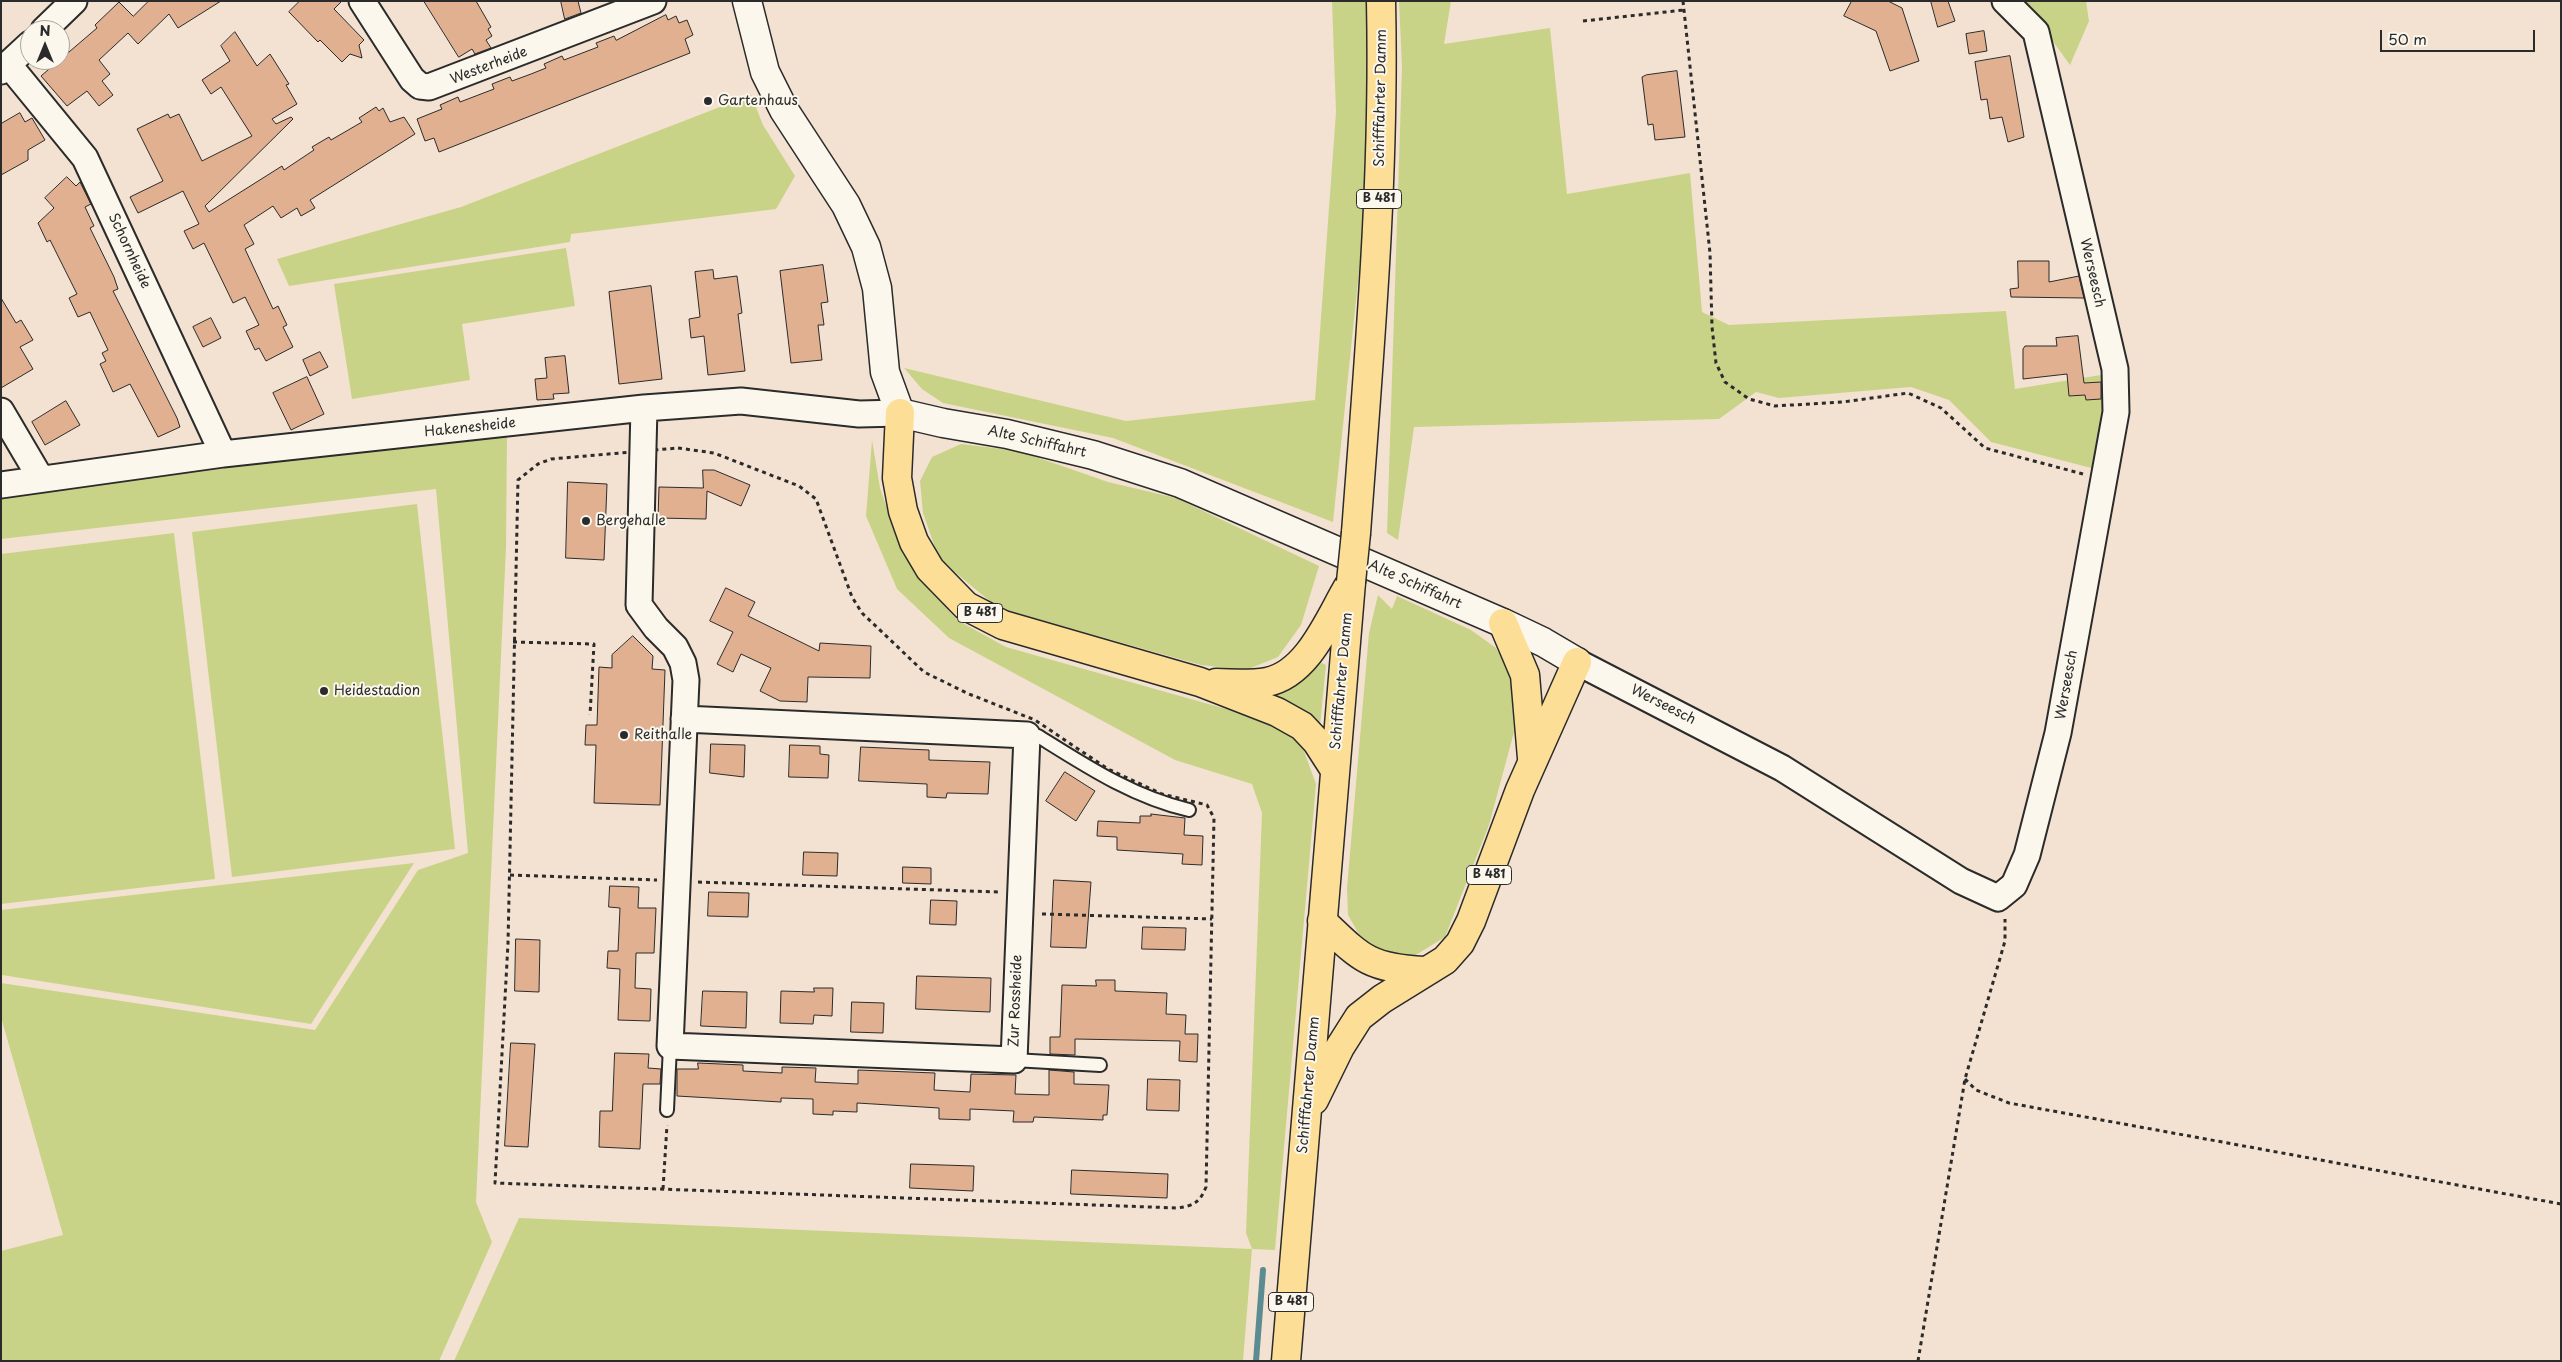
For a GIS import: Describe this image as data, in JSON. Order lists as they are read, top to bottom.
{
  "streets": {
    "highway": ["Schifffahrter Damm", "B 481"],
    "street": [
      "Westerheide",
      "Schornheide",
      "Werseesch",
      "Hakenesheide",
      "Alte Schiffahrt",
      "Zur Rossheide"
    ]
  },
  "crossings": [
    ["Schifffahrter Damm", "B 481"],
    ["B 481", "Werseesch"],
    ["B 481", "Hakenesheide"],
    ["B 481", "Alte Schiffahrt"],
    ["Schornheide", "Hakenesheide"],
    ["Werseesch", "Alte Schiffahrt"],
    ["Hakenesheide", "Alte Schiffahrt"]
  ],
  "places": [
    "Gartenhaus",
    "Bergehalle",
    "Heidestadion",
    "Reithalle"
  ],
  "scale_bar": "50 m",
  "north": "top"
}
